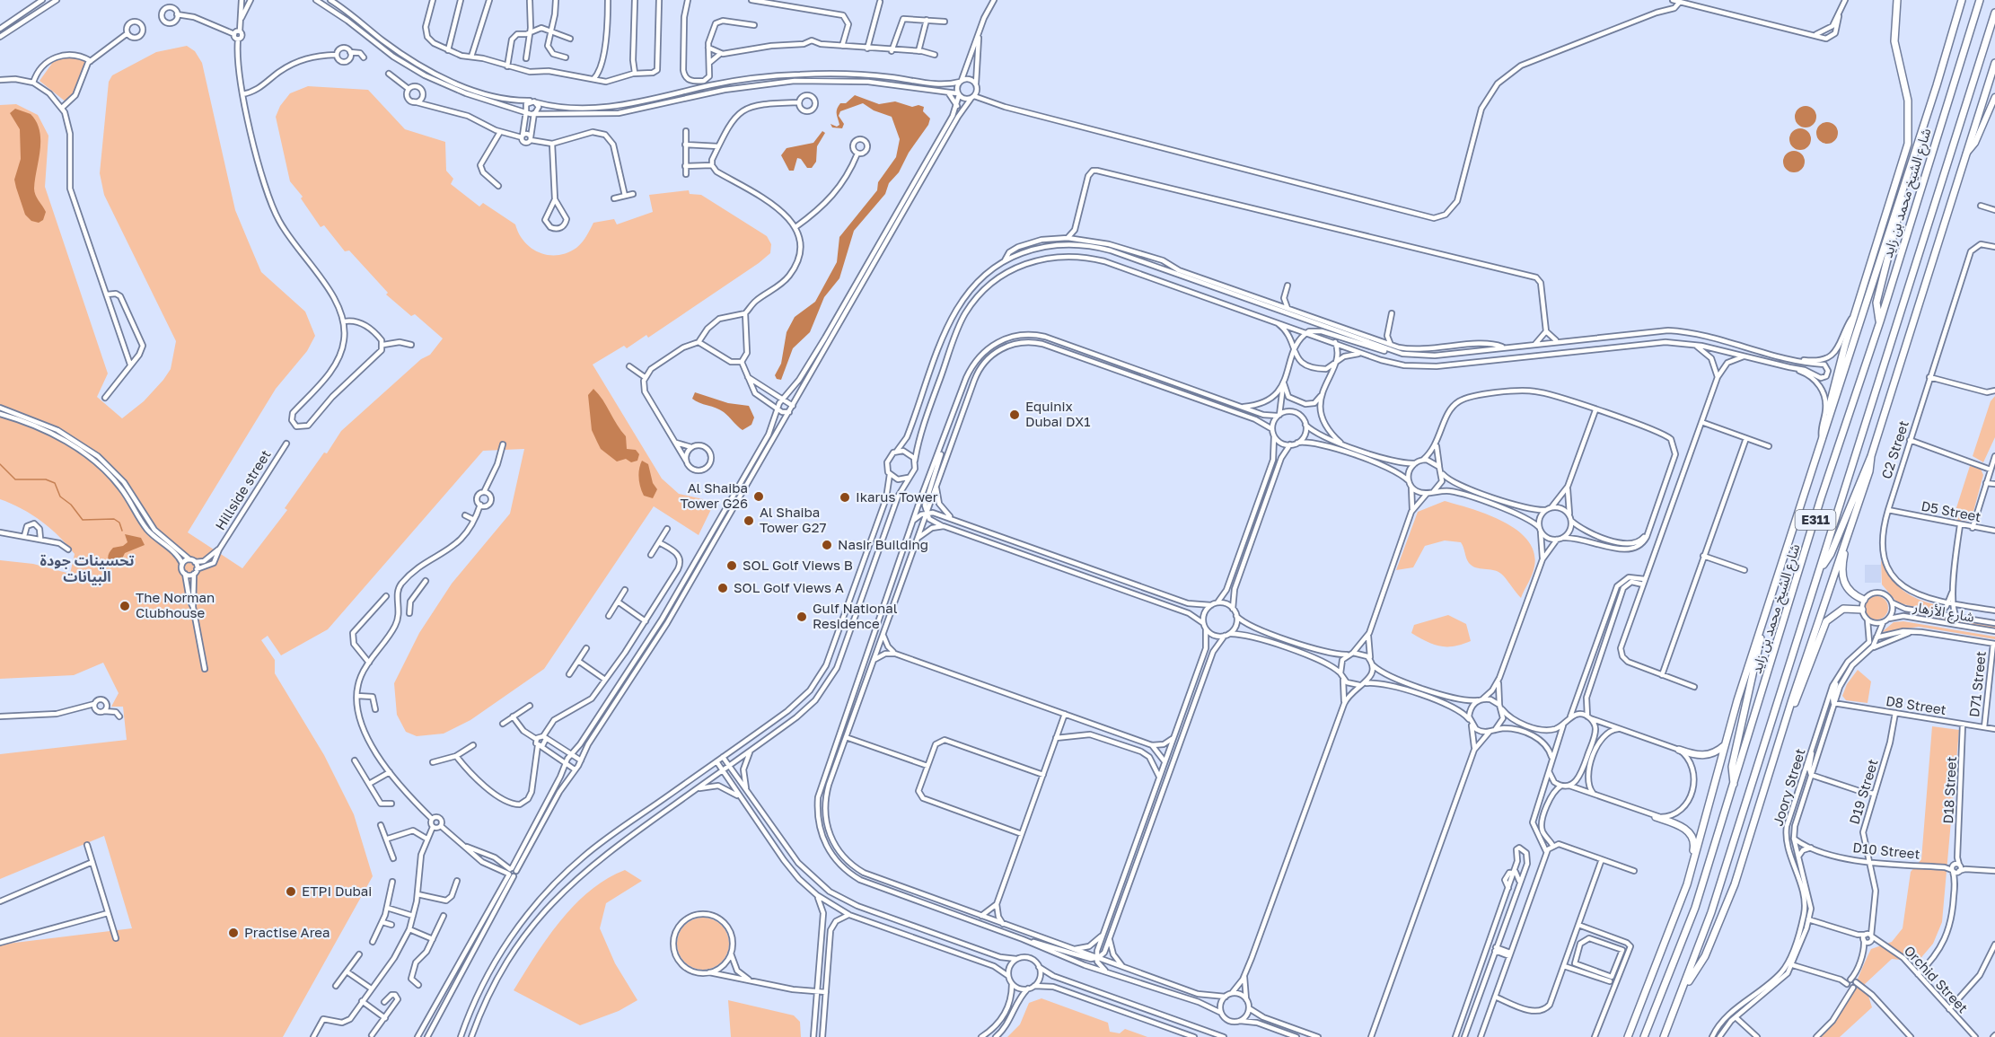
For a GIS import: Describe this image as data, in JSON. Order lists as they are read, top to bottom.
{
  "streets": {
    "highway": ["شارع الشيخ محمد بن زايد", "E311"],
    "street": [
      "C2 Street",
      "Hillside street",
      "D5 Street",
      "شارع الأزهار",
      "D71 Street",
      "D8 Street",
      "Joory Street",
      "D18 Street",
      "D19 Street",
      "D10 Street",
      "Orchid Street"
    ]
  },
  "crossings": [
    ["C2 Street", "D5 Street"],
    ["شارع الأزهار", "Joory Street"],
    ["D71 Street", "D8 Street"],
    ["D8 Street", "Joory Street"],
    ["D8 Street", "D18 Street"],
    ["D8 Street", "D19 Street"],
    ["Joory Street", "D10 Street"],
    ["D18 Street", "D10 Street"],
    ["D18 Street", "Orchid Street"],
    ["D19 Street", "D10 Street"],
    ["D19 Street", "Orchid Street"]
  ],
  "districts": ["تحسينات جودة البيانات"],
  "places": [
    "Equinix Dubai DX1",
    "Al Shaiba Tower G26",
    "Ikarus Tower",
    "Al Shaiba Tower G27",
    "Nasir Building",
    "SOL Golf Views B",
    "SOL Golf Views A",
    "The Norman Clubhouse",
    "Gulf National Residence",
    "ETPI Dubai",
    "Practise Area"
  ]
}
